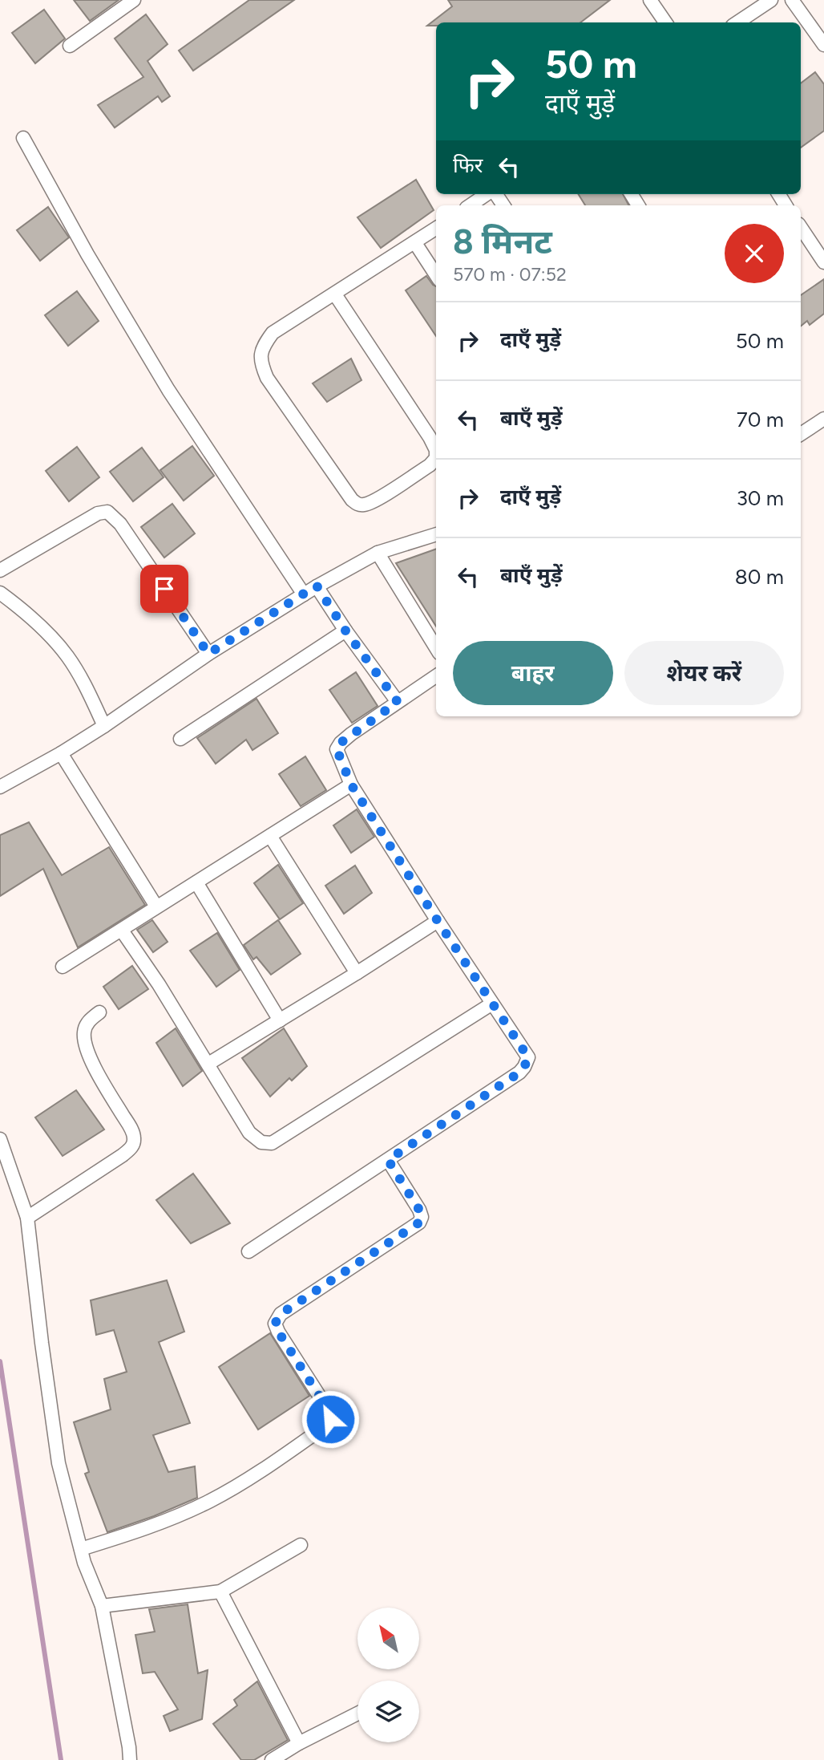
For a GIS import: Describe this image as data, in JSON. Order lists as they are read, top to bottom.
{
  "north": "top left",
  "page": {
    "turn": ["50 m", "दाएँ मुड़ें"],
    "then": "फिर",
    "heading": ["8 मिनट", "570 m · 07:52"],
    "list": [
      {
        "name": "दाएँ मुड़ें",
        "value": "50 m"
      },
      {
        "name": "बाएँ मुड़ें",
        "value": "70 m"
      },
      {
        "name": "दाएँ मुड़ें",
        "value": "30 m"
      },
      {
        "name": "बाएँ मुड़ें",
        "value": "80 m"
      }
    ],
    "buttons": ["बाहर", "शेयर करें"]
  }
}
